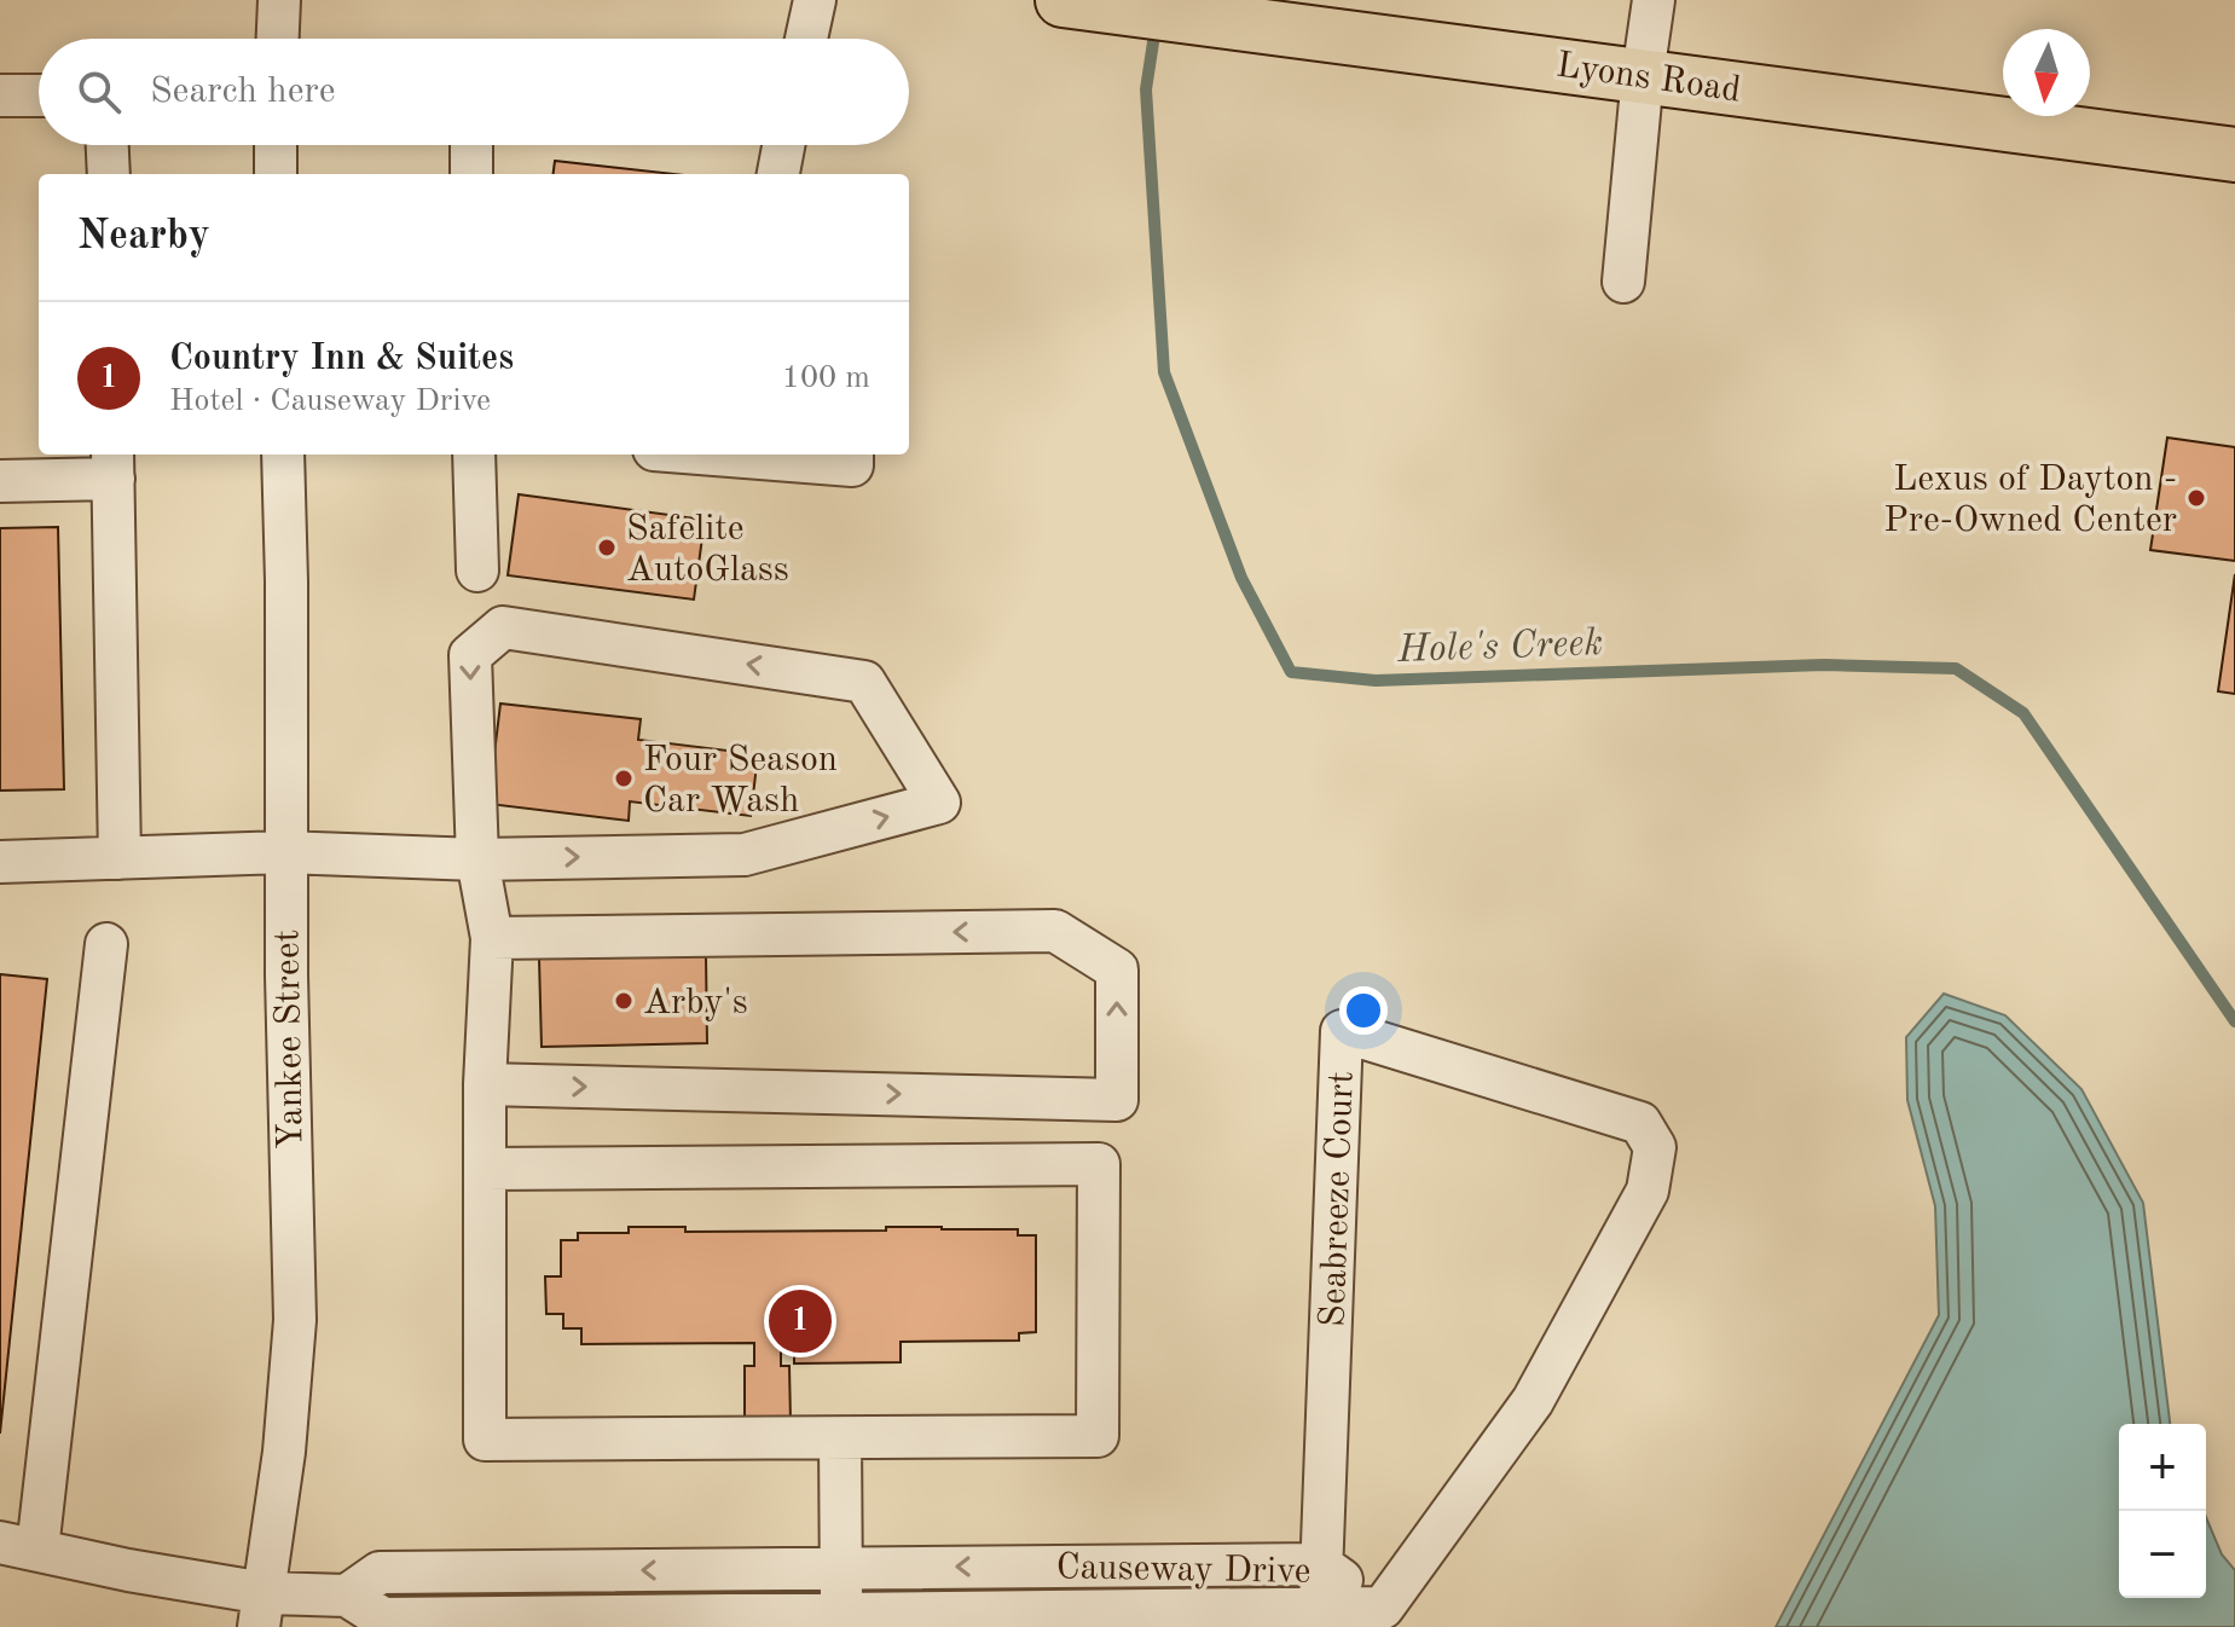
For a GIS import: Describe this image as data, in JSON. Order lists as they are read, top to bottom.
{
  "streets": {
    "main road": ["Lyons Road"],
    "street": ["Yankee Street", "Seabreeze Court", "Causeway Drive"]
  },
  "crossings": [
    ["Yankee Street", "Causeway Drive"],
    ["Seabreeze Court", "Causeway Drive"]
  ],
  "water": ["Hole's Creek"],
  "places": [
    "Lexus of Dayton - Pre-Owned Center",
    "Safelite AutoGlass",
    "Four Season Car Wash",
    "Arby's"
  ],
  "north": "bottom",
  "page": {
    "search": "Search here",
    "heading": "Nearby",
    "list": [
      {
        "mark": "1",
        "name": "Country Inn & Suites",
        "note": "Hotel · Causeway Drive",
        "value": "100 m"
      }
    ],
    "pins": "1",
    "map_buttons": ["+", "−"]
  }
}
